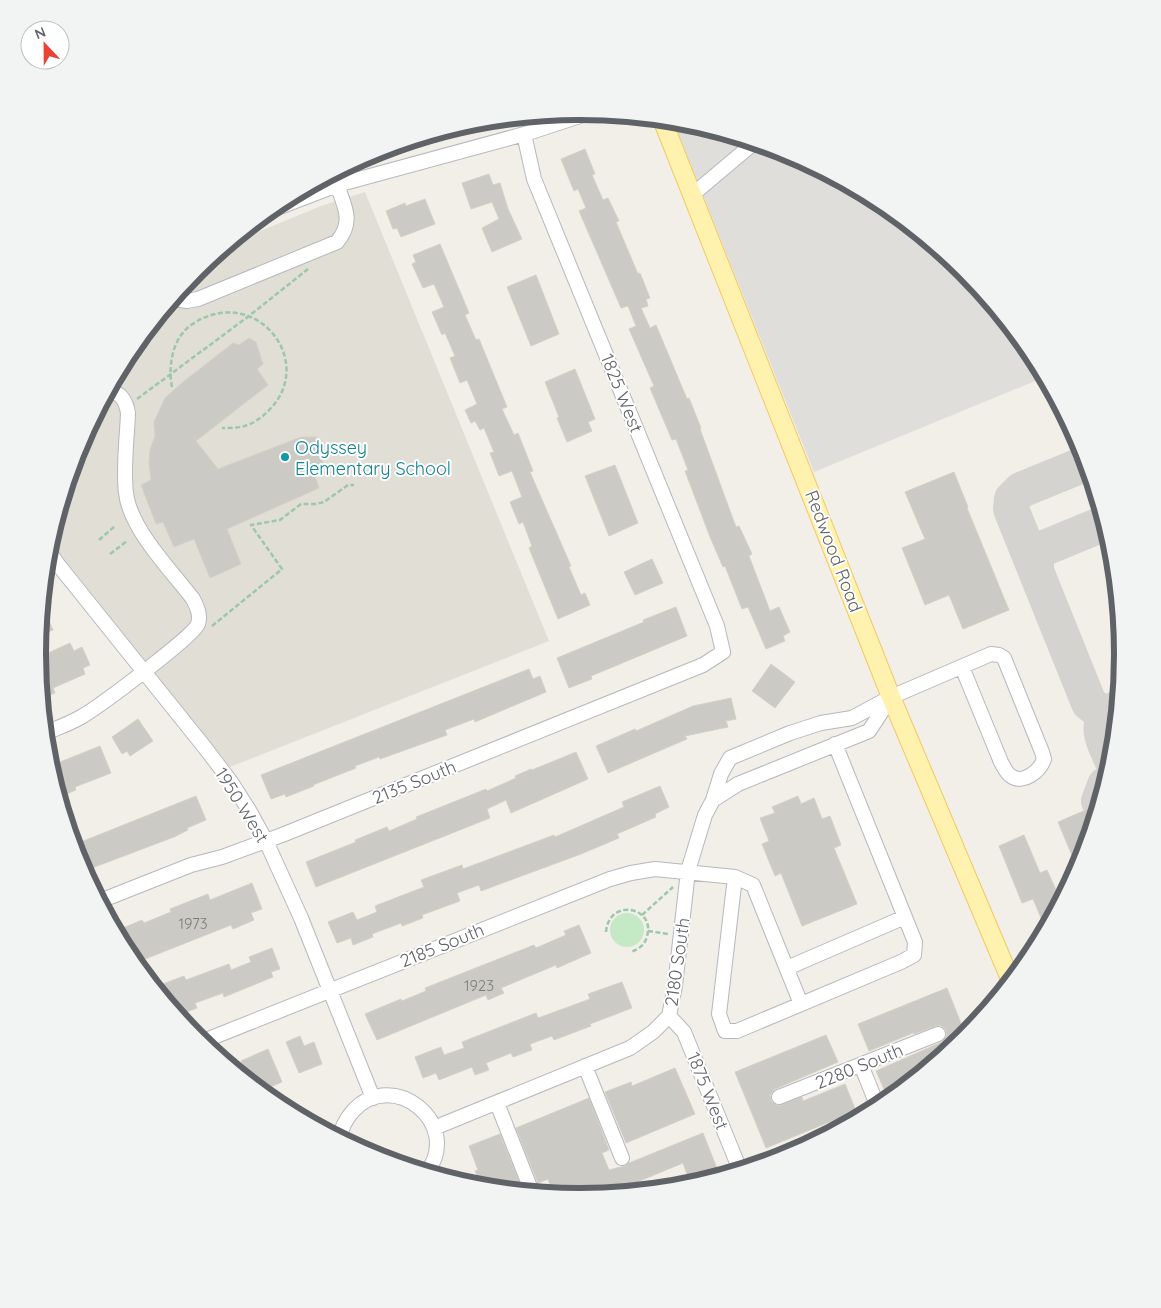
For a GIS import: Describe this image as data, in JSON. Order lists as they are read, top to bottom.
{
  "streets": {
    "main road": ["Redwood Road"],
    "street": [
      "1825 West",
      "2135 South",
      "1950 West",
      "2185 South",
      "2180 South",
      "2280 South",
      "1875 West"
    ]
  },
  "crossings": [
    ["1825 West", "2135 South"],
    ["Redwood Road", "2180 South"],
    ["2135 South", "1950 West"],
    ["1950 West", "2185 South"],
    ["2185 South", "2180 South"],
    ["2180 South", "1875 West"]
  ],
  "places": ["Odyssey Elementary School"],
  "house_numbers": ["1973", "1923"],
  "north": "top"
}
